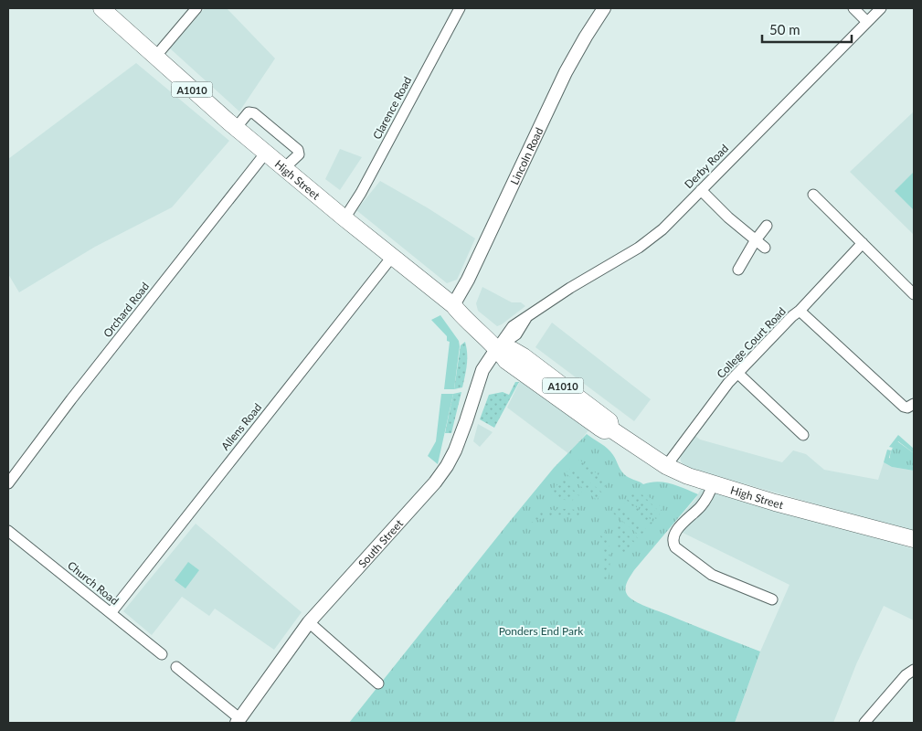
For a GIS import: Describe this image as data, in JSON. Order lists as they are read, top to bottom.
{
  "streets": {
    "main road": ["A1010", "High Street"],
    "street": [
      "Clarence Road",
      "Lincoln Road",
      "Derby Road",
      "Orchard Road",
      "College Court Road",
      "Allens Road",
      "South Street",
      "Church Road"
    ]
  },
  "crossings": [
    ["Clarence Road", "High Street"],
    ["Lincoln Road", "High Street"],
    ["Derby Road", "High Street"],
    ["Derby Road", "South Street"],
    ["High Street", "Orchard Road"],
    ["High Street", "College Court Road"],
    ["High Street", "Allens Road"],
    ["High Street", "South Street"],
    ["Allens Road", "Church Road"]
  ],
  "parks": ["Ponders End Park"],
  "scale_bar": "50 m"
}
